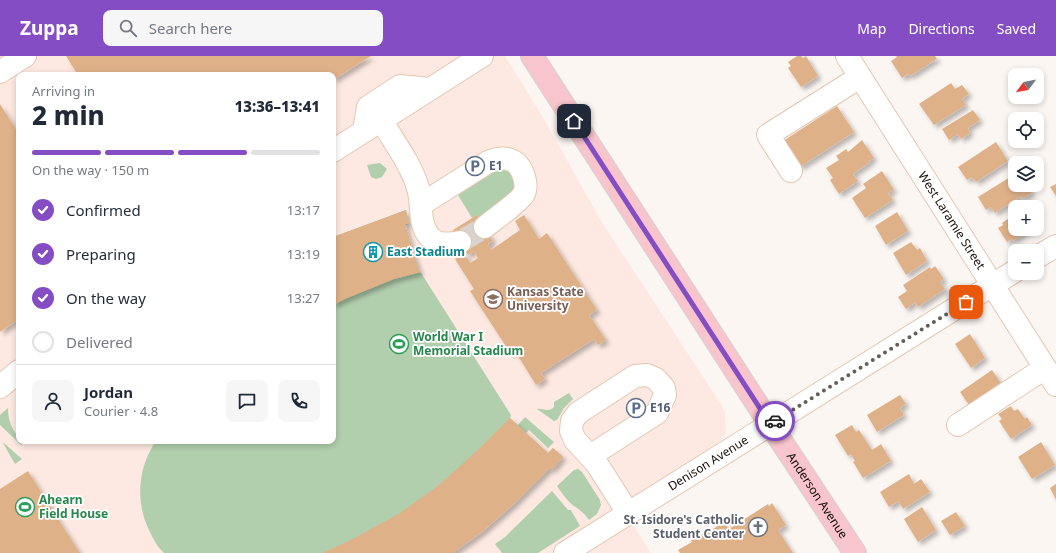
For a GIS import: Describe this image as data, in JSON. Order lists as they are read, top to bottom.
{
  "streets": {
    "main road": ["Anderson Avenue"],
    "street": ["West Laramie Street", "Denison Avenue"]
  },
  "crossings": [
    ["West Laramie Street", "Denison Avenue"],
    ["Denison Avenue", "Anderson Avenue"]
  ],
  "places": {
    "parking": ["E1", "E16"],
    "building": ["East Stadium"],
    "school or university": ["Kansas State University"],
    "sports": ["World War I Memorial Stadium", "Ahearn Field House"],
    "church": ["St. Isidore's Catholic Student Center"]
  },
  "north": "bottom left",
  "page": {
    "header": "Zuppa",
    "search": "Search here",
    "nav": ["Map", "Directions", "Saved"],
    "map_buttons": ["+", "−"],
    "heading": ["2 min", "Arriving in", "13:36–13:41"],
    "panel": ["Jordan", "Courier · 4.8"],
    "bar": "On the way · 150 m",
    "list": [
      ["Confirmed", "13:17"],
      ["Preparing", "13:19"],
      ["On the way", "13:27"],
      "Delivered"
    ]
  }
}
